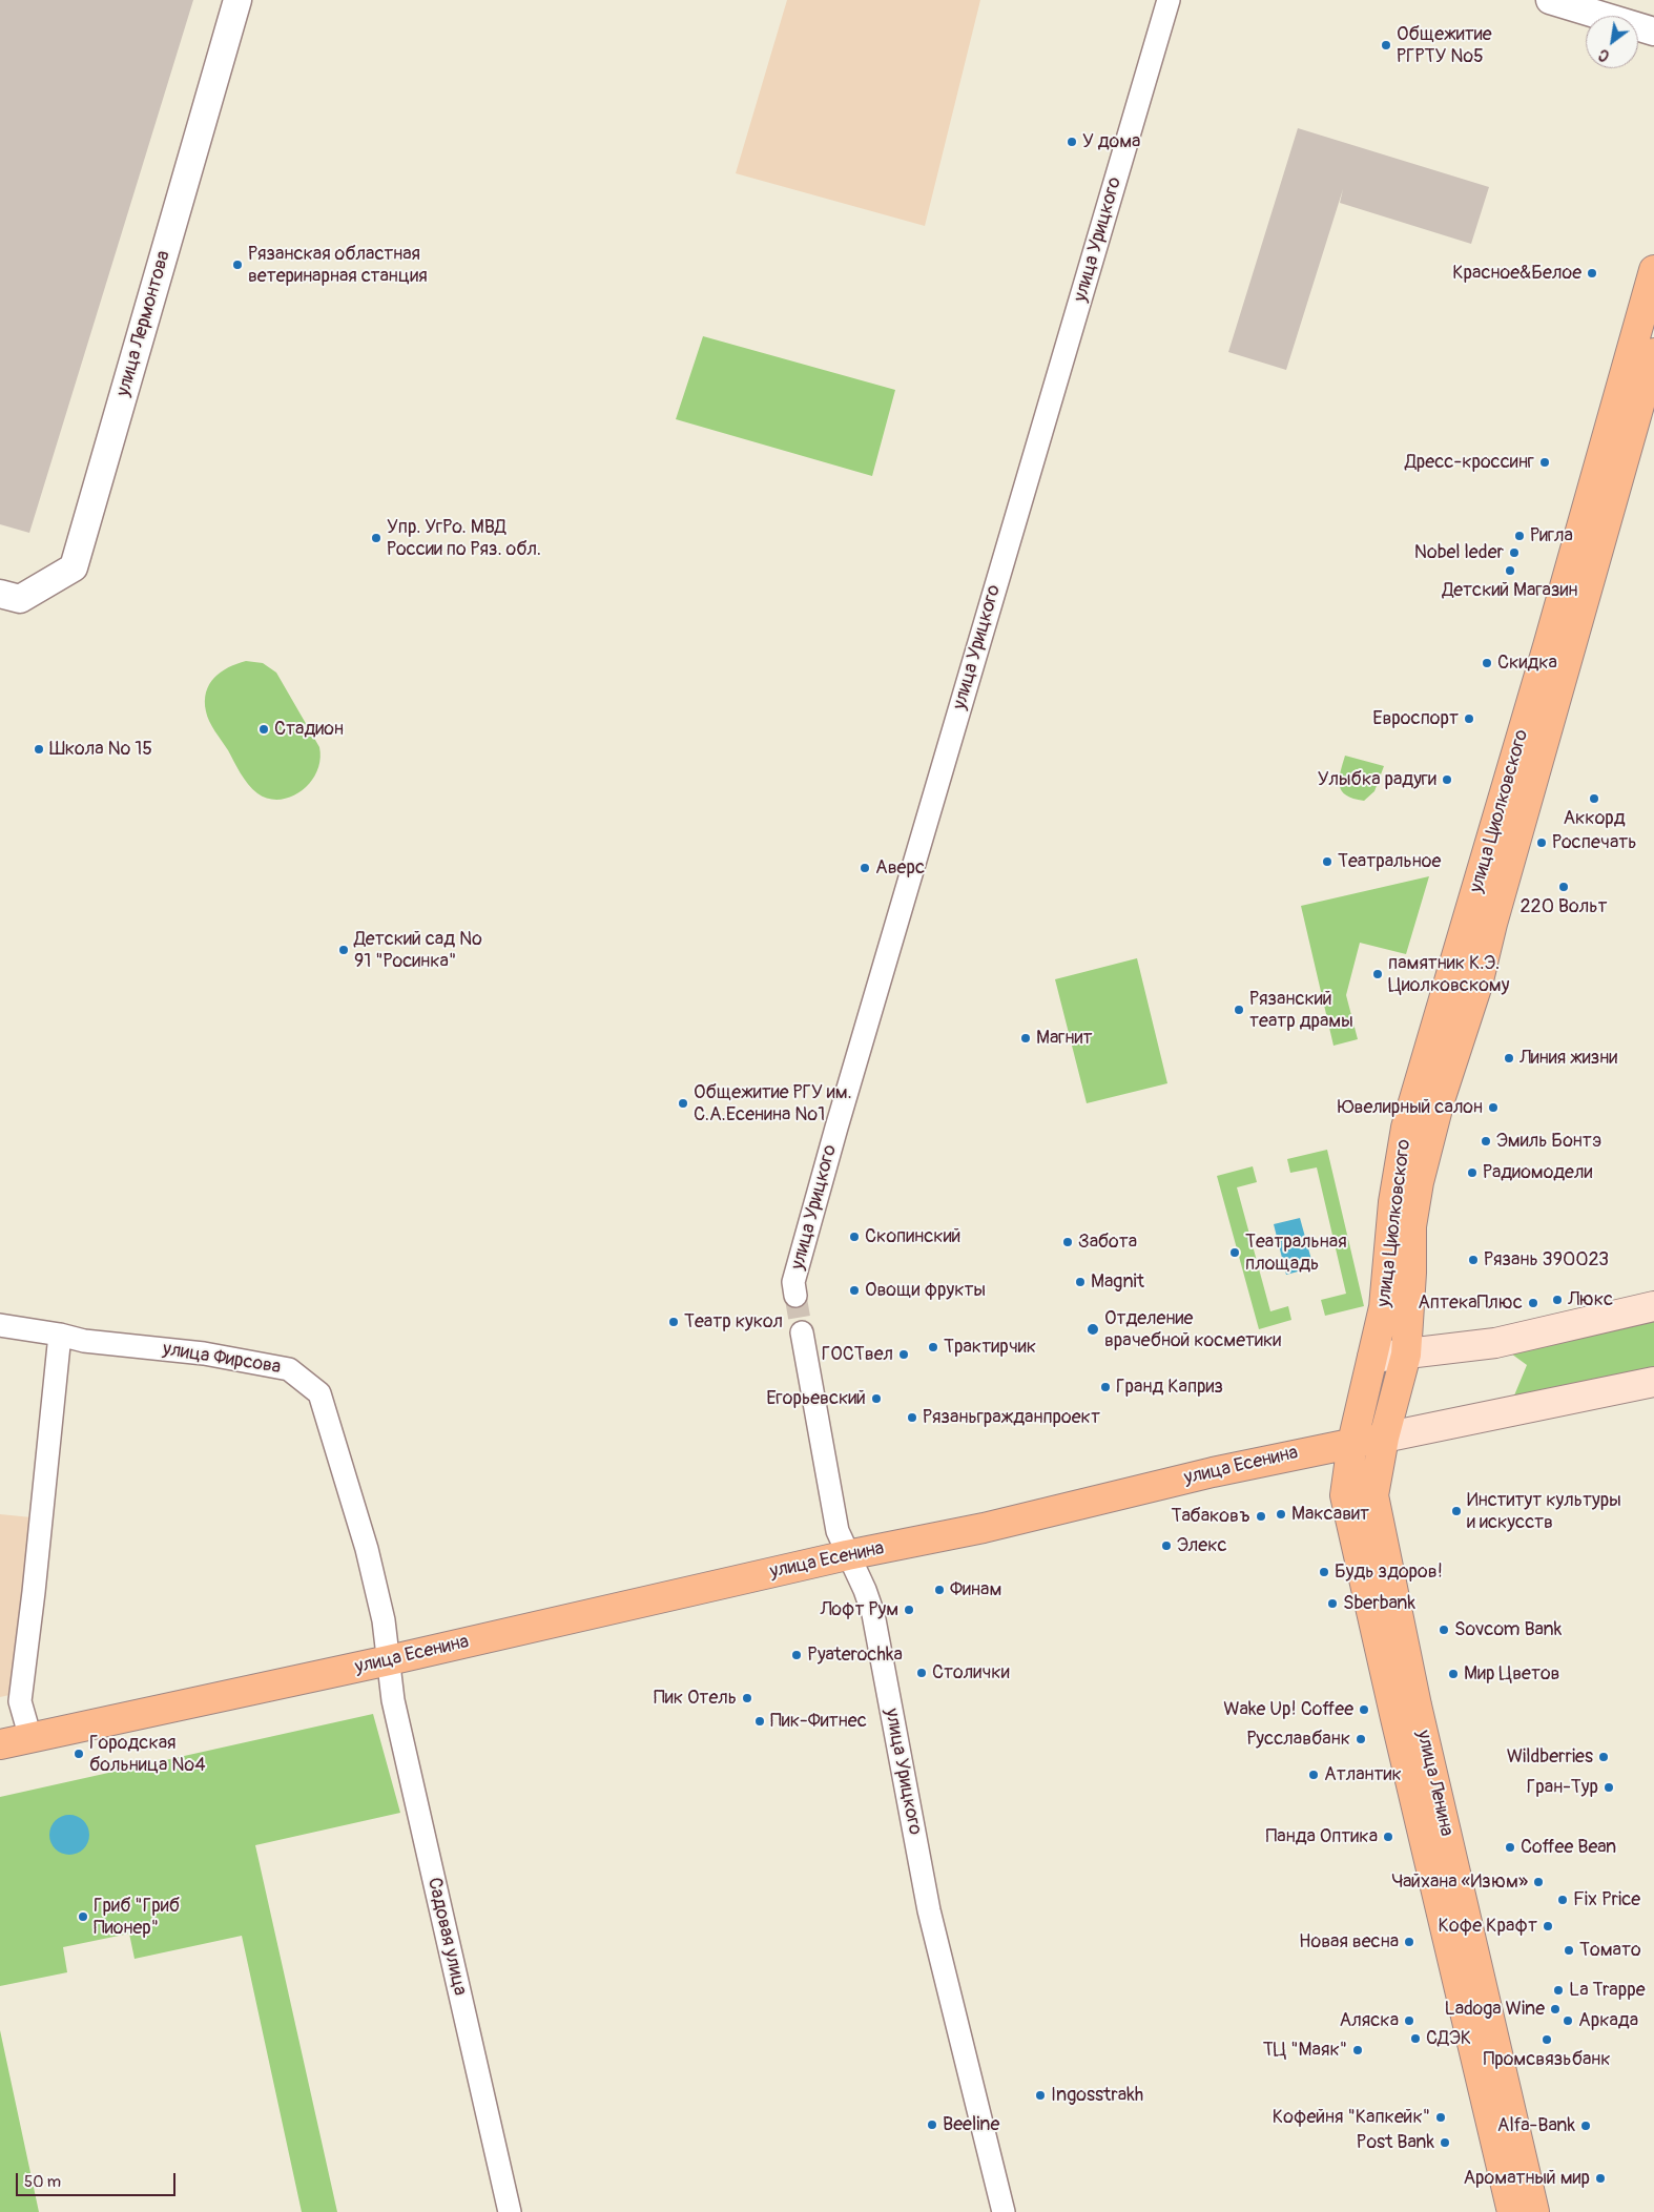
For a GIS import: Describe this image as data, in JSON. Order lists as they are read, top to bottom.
{
  "streets": {
    "main road": ["улица Циолковского", "улица Есенина", "улица Ленина"],
    "street": [
      "улица Урицкого",
      "улица Лермонтова",
      "улица Фирсова",
      "Садовая улица"
    ]
  },
  "crossings": [
    ["улица Урицкого", "улица Есенина"],
    ["улица Циолковского", "улица Есенина"],
    ["улица Циолковского", "улица Ленина"],
    ["улица Фирсова", "улица Есенина"],
    ["улица Фирсова", "Садовая улица"],
    ["улица Есенина", "улица Ленина"],
    ["улица Есенина", "Садовая улица"]
  ],
  "places": [
    "Общежитие РГРТУ №5",
    "У дома",
    "Рязанская областная ветеринарная станция",
    "Красное&Белое",
    "Дресс-кроссинг",
    "Ригла",
    "Упр. УгРо. МВД России по Ряз. обл.",
    "Nobel leder",
    "Детский Магазин",
    "Скидка",
    "Евроспорт",
    "Стадион",
    "Школа № 15",
    "Улыбка радуги",
    "Аккорд",
    "Роспечать",
    "Театральное",
    "Аверс",
    "220 Вольт",
    "Детский сад № 91 \"Росинка\"",
    "памятник К.Э. Циолковскому",
    "Рязанский театр драмы",
    "Магнит",
    "Линия жизни",
    "Общежитие РГУ им. С.А.Есенина №1",
    "Ювелирный салон",
    "Эмиль Бонтэ",
    "Радиомодели",
    "Скопинский",
    "Забота",
    "Театральная площадь",
    "Рязань 390023",
    "Magnit",
    "Овощи фрукты",
    "Люкс",
    "АптекаПлюс",
    "Театр кукол",
    "Отделение врачебной косметики",
    "Трактирчик",
    "ГОСТвел",
    "Гранд Каприз",
    "Егорьевский",
    "Рязаньгражданпроект",
    "Институт культуры и искусств",
    "Максавит",
    "Табаковъ",
    "Элекс",
    "Будь здоров!",
    "Финам",
    "Sberbank",
    "Лофт Рум",
    "Sovcom Bank",
    "Pyaterochka",
    "Столички",
    "Мир Цветов",
    "Пик Отель",
    "Wake Up! Coffee",
    "Пик-Фитнес",
    "Русславбанк",
    "Городская больница №4",
    "Wildberries",
    "Атлантик",
    "Гран-Тур",
    "Панда Оптика",
    "Coffee Bean",
    "Чайхана «Изюм»",
    "Fix Price",
    "Гриб \"Гриб Пионер\"",
    "Кофе Крафт",
    "Новая весна",
    "Томато",
    "La Trappe",
    "Ladoga Wine",
    "Аляска",
    "Аркада",
    "СДЭК",
    "Промсвязьбанк",
    "ТЦ \"Маяк\"",
    "Ingosstrakh",
    "Кофейня \"Капкейк\"",
    "Beeline",
    "Alfa-Bank",
    "Post Bank",
    "Ароматный мир"
  ],
  "scale_bar": "50 m",
  "north": "bottom left"
}
